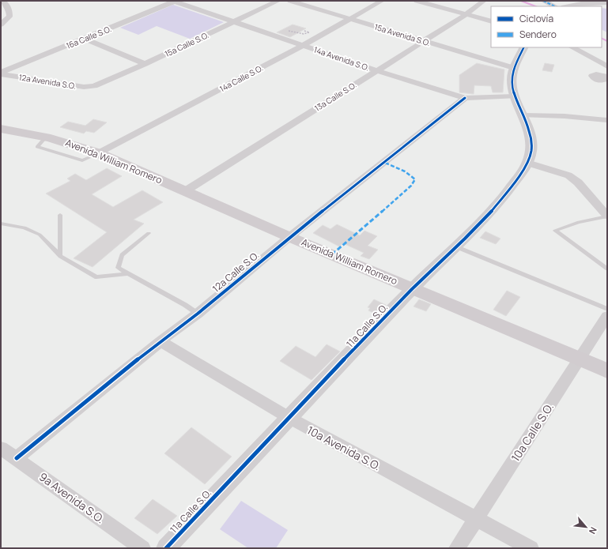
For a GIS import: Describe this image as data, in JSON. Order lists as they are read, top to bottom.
{
  "streets": {
    "main road": ["Avenida William Romero"],
    "street": [
      "15a Avenida S.O.",
      "16a Calle S.O.",
      "15a Calle S.O.",
      "14a Avenida S.O.",
      "14a Calle S.O.",
      "12a Avenida S.O.",
      "13a Calle S.O.",
      "12a Calle S.O.",
      "11a Calle S.O.",
      "10a Calle S.O.",
      "10a Avenida S.O.",
      "9a Avenida S.O."
    ]
  },
  "crossings": [
    ["15a Avenida S.O.", "14a Calle S.O."],
    ["15a Avenida S.O.", "13a Calle S.O."],
    ["16a Calle S.O.", "14a Avenida S.O."],
    ["16a Calle S.O.", "12a Avenida S.O."],
    ["15a Calle S.O.", "14a Avenida S.O."],
    ["15a Calle S.O.", "12a Avenida S.O."],
    ["14a Avenida S.O.", "14a Calle S.O."],
    ["14a Avenida S.O.", "13a Calle S.O."],
    ["14a Avenida S.O.", "12a Calle S.O."],
    ["14a Avenida S.O.", "11a Calle S.O."],
    ["14a Calle S.O.", "Avenida William Romero"],
    ["13a Calle S.O.", "Avenida William Romero"],
    ["Avenida William Romero", "12a Calle S.O."],
    ["Avenida William Romero", "11a Calle S.O."],
    ["Avenida William Romero", "10a Calle S.O."],
    ["12a Calle S.O.", "10a Avenida S.O."],
    ["12a Calle S.O.", "9a Avenida S.O."],
    ["11a Calle S.O.", "10a Avenida S.O."],
    ["10a Calle S.O.", "10a Avenida S.O."]
  ],
  "legend": ["Ciclovía", "Sendero"],
  "north": "bottom right"
}
